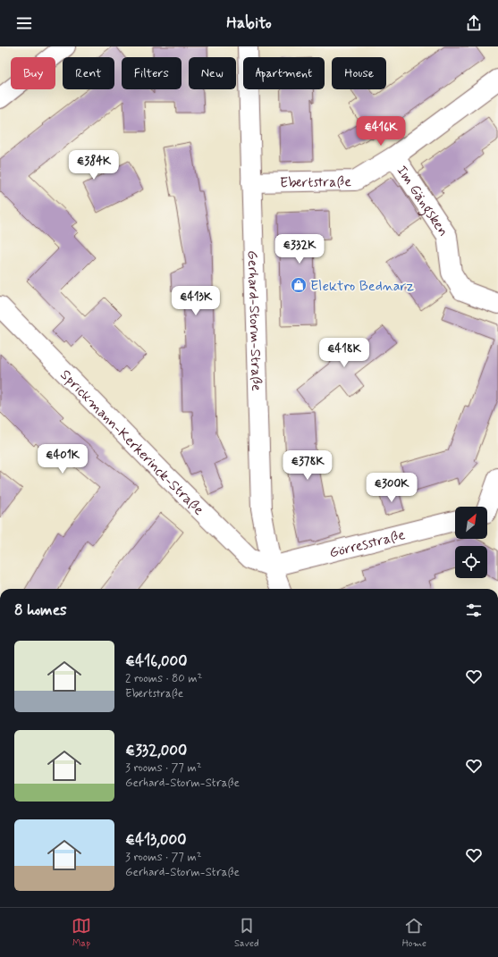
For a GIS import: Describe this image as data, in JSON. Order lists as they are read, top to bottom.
{
  "streets": {
    "street": [
      "Ebertstraße",
      "Im Gängsken",
      "Gerhard-Storm-Straße",
      "Sprickmann-Kerkerinck-Straße",
      "Görresstraße"
    ]
  },
  "crossings": [
    ["Ebertstraße", "Im Gängsken"],
    ["Ebertstraße", "Gerhard-Storm-Straße"],
    ["Gerhard-Storm-Straße", "Sprickmann-Kerkerinck-Straße"],
    ["Gerhard-Storm-Straße", "Görresstraße"],
    ["Sprickmann-Kerkerinck-Straße", "Görresstraße"]
  ],
  "places": {
    "shop": ["Elektro Bednarz"]
  },
  "north": "top right",
  "page": {
    "header": "Habito",
    "chip": [
      "Buy",
      "Rent",
      "Filters",
      "New",
      "Apartment",
      "House"
    ],
    "price": [
      "€416K",
      "€384K",
      "€332K",
      "€413K",
      "€418K",
      "€401K",
      "€378K",
      "€300K"
    ],
    "heading": "8 homes",
    "list": [
      {
        "name": "€416,000",
        "note": "2 rooms · 80 m² · Ebertstraße"
      },
      {
        "name": "€332,000",
        "note": "3 rooms · 77 m² · Gerhard-Storm-Straße"
      },
      {
        "name": "€413,000",
        "note": "3 rooms · 77 m² · Gerhard-Storm-Straße"
      }
    ],
    "tabs": ["Map", "Saved", "Home"]
  }
}
